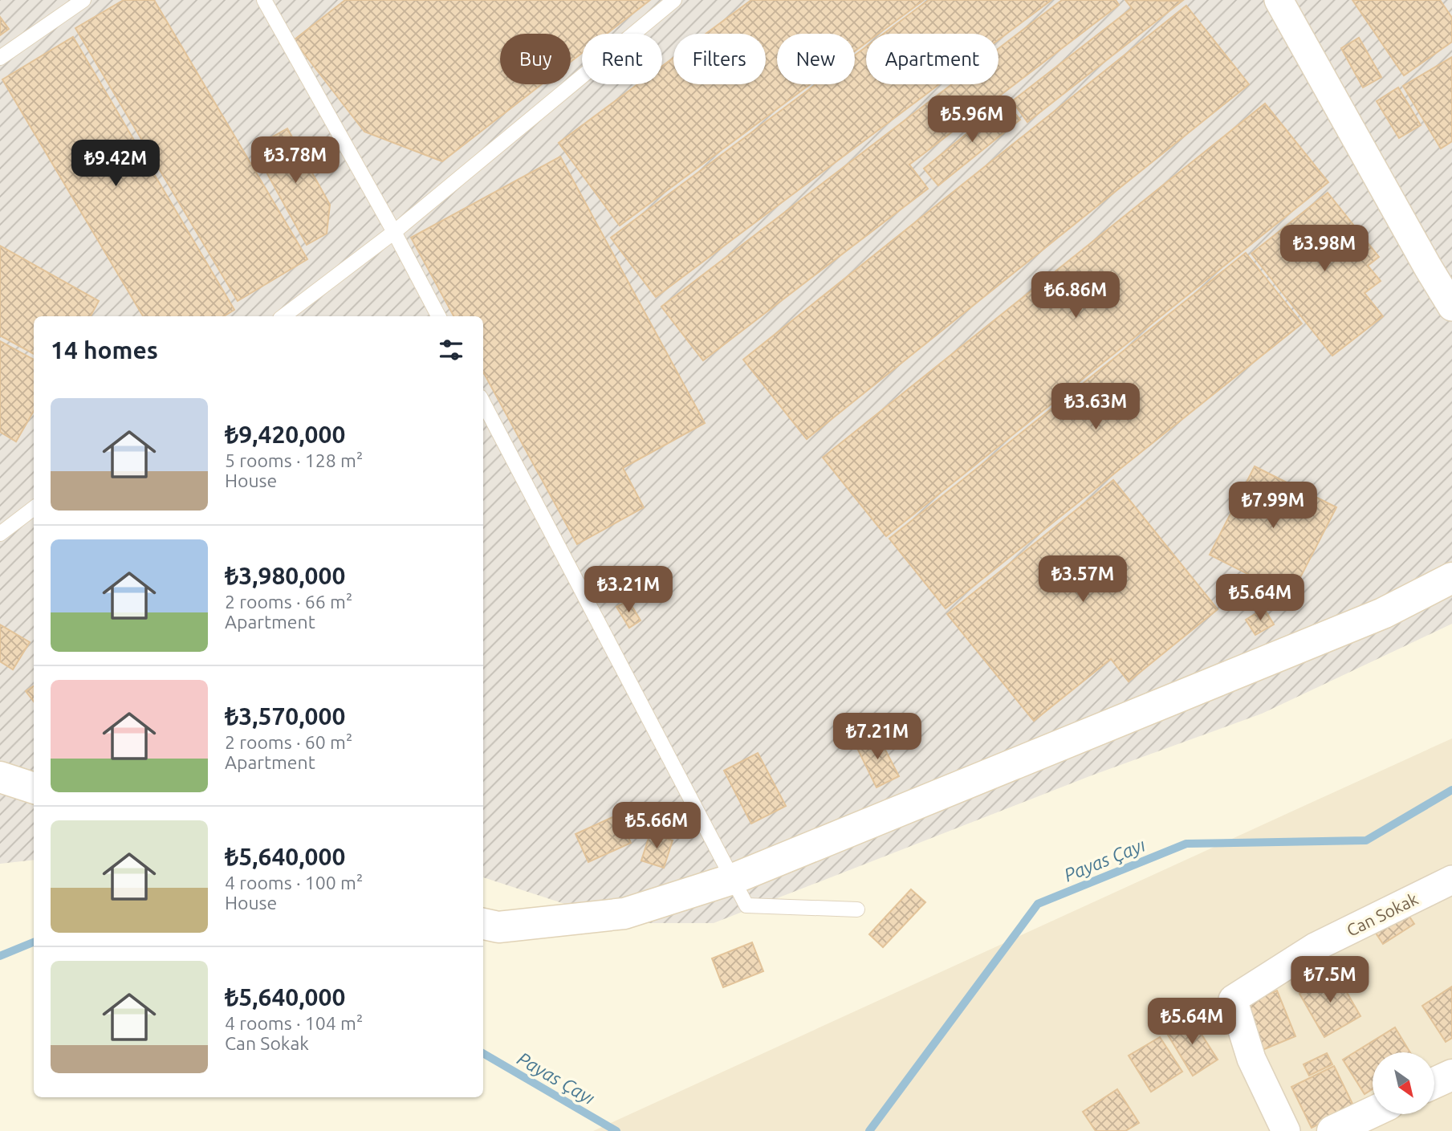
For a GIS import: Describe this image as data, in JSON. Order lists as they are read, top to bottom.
{
  "streets": {
    "street": ["Can Sokak"]
  },
  "water": ["Payas Çayı"],
  "north": "bottom right",
  "page": {
    "chip": [
      "Buy",
      "Rent",
      "Filters",
      "New",
      "Apartment"
    ],
    "price": [
      "₺5.96M",
      "₺3.78M",
      "₺9.42M",
      "₺3.98M",
      "₺6.86M",
      "₺3.63M",
      "₺7.99M",
      "₺3.57M",
      "₺3.21M",
      "₺5.64M",
      "₺7.21M",
      "₺5.66M",
      "₺7.5M",
      "₺5.64M"
    ],
    "heading": "14 homes",
    "list": [
      {
        "name": "₺9,420,000",
        "note": "5 rooms · 128 m² · House"
      },
      {
        "name": "₺3,980,000",
        "note": "2 rooms · 66 m² · Apartment"
      },
      {
        "name": "₺3,570,000",
        "note": "2 rooms · 60 m² · Apartment"
      },
      {
        "name": "₺5,640,000",
        "note": "4 rooms · 100 m² · House"
      },
      {
        "name": "₺5,640,000",
        "note": "4 rooms · 104 m² · Can Sokak"
      }
    ]
  }
}
